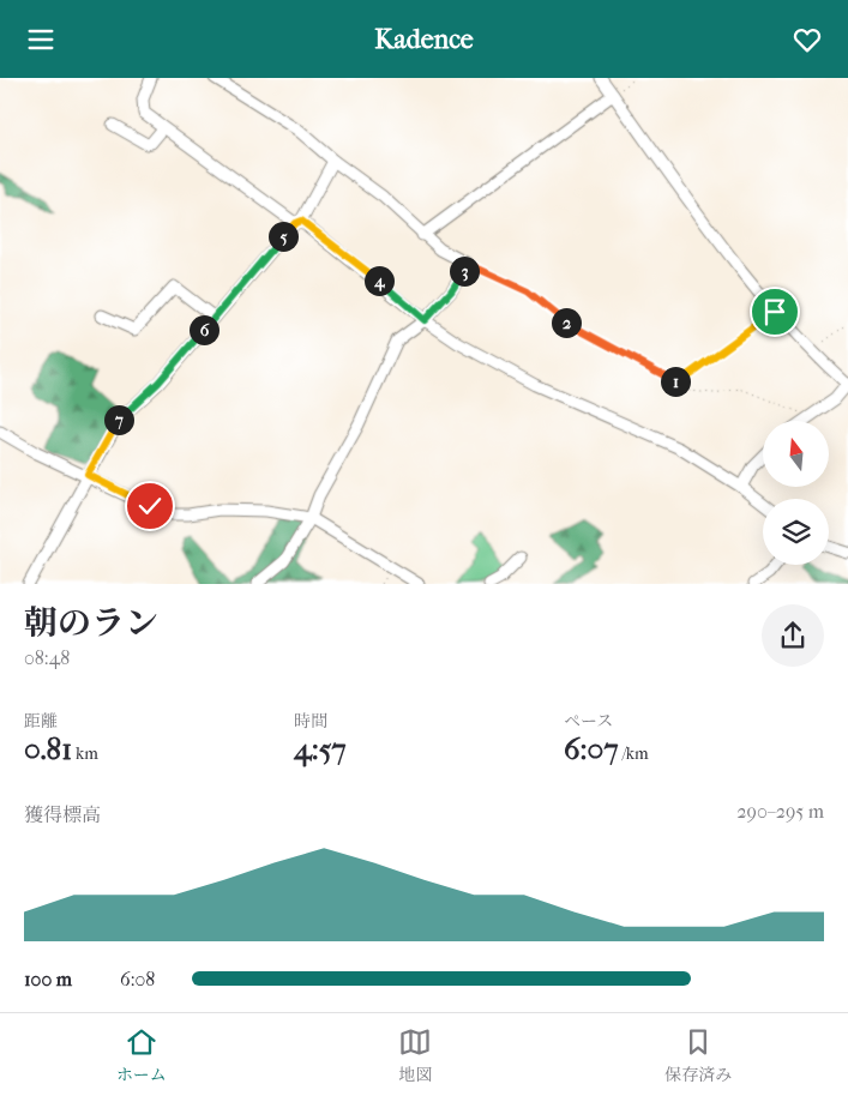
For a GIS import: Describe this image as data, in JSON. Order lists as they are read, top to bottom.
{
  "north": "top",
  "page": {
    "header": "Kadence",
    "pins": [
      "5",
      "3",
      "4",
      "2",
      "6",
      "1",
      "7"
    ],
    "heading": ["朝のラン", "08:48"],
    "stats": [
      ["距離", "0.81 km"],
      ["時間", "4:57"],
      ["ペース", "6:07 /km"]
    ],
    "chart": ["獲得標高", "290–295 m"],
    "list": [
      {
        "name": "100 m",
        "note": "6:08"
      }
    ],
    "tabs": ["ホーム", "地図", "保存済み"]
  }
}
